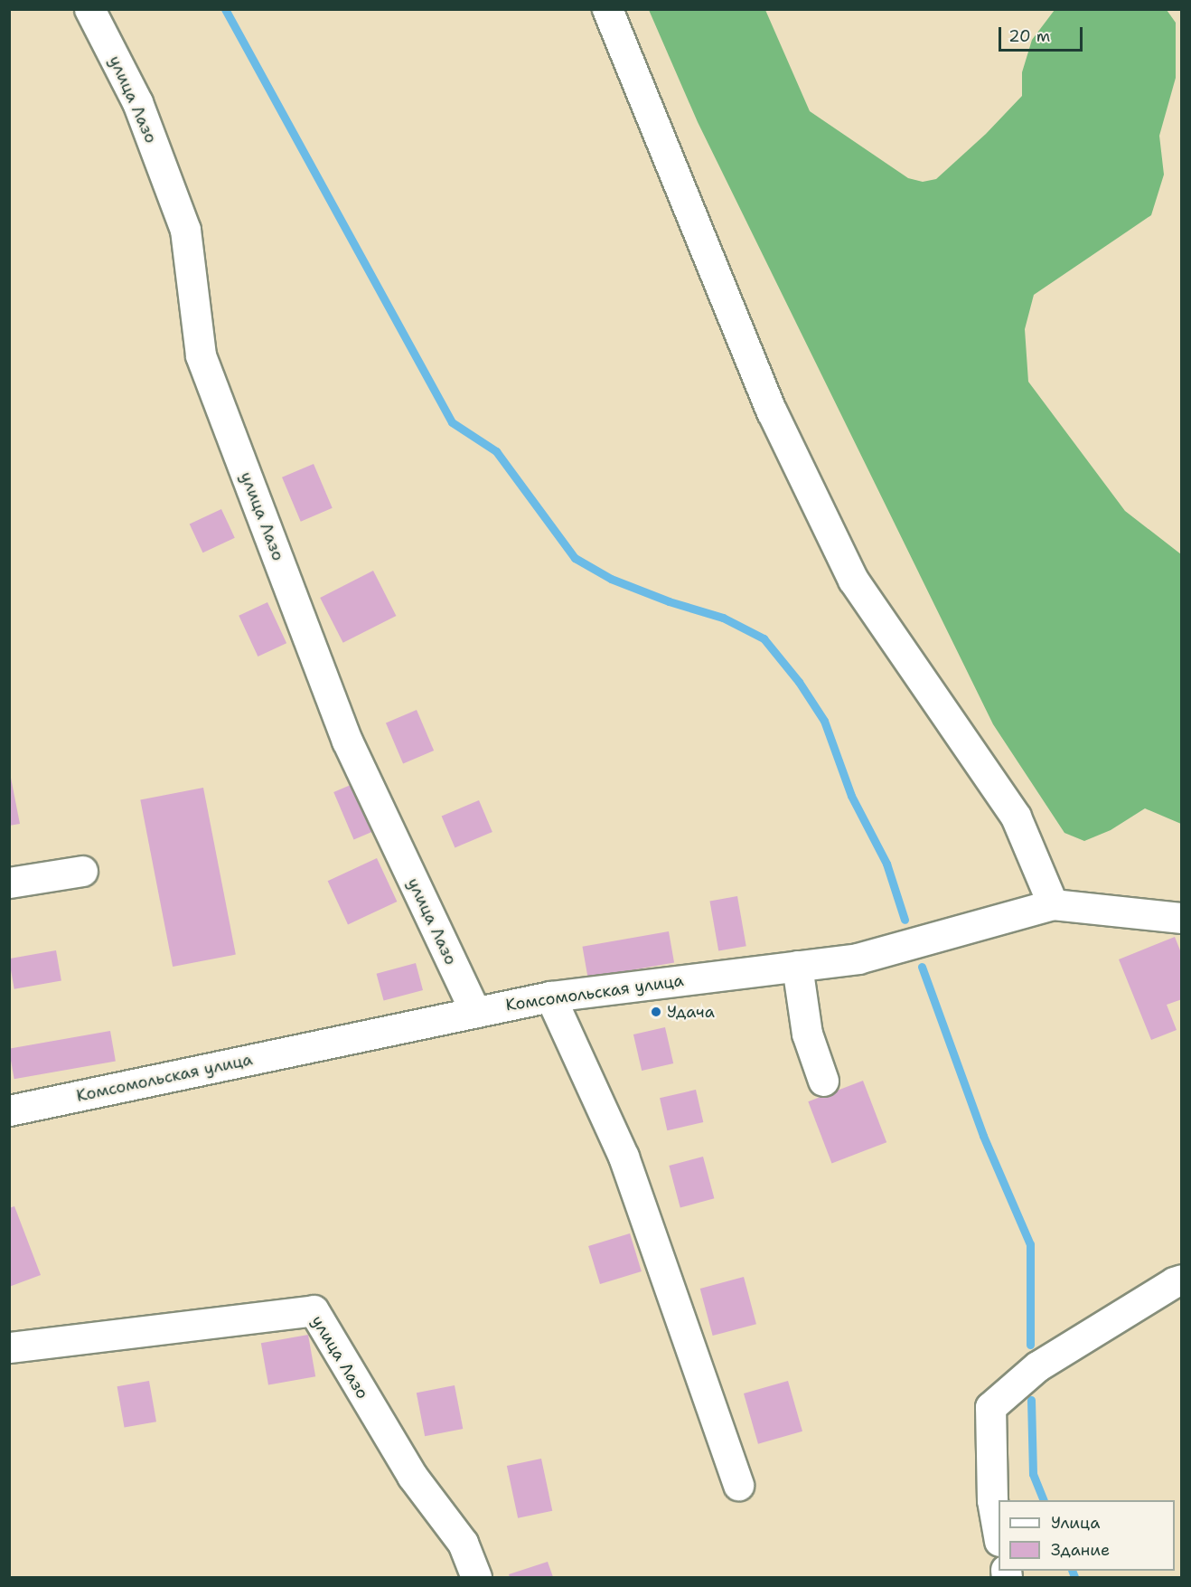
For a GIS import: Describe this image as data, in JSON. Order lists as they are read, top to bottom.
{
  "streets": {
    "street": ["улица Лазо", "Комсомольская улица"]
  },
  "crossings": [
    ["улица Лазо", "Комсомольская улица"]
  ],
  "places": ["Удача"],
  "legend": ["Улица", "Здание"],
  "scale_bar": "20 m"
}
